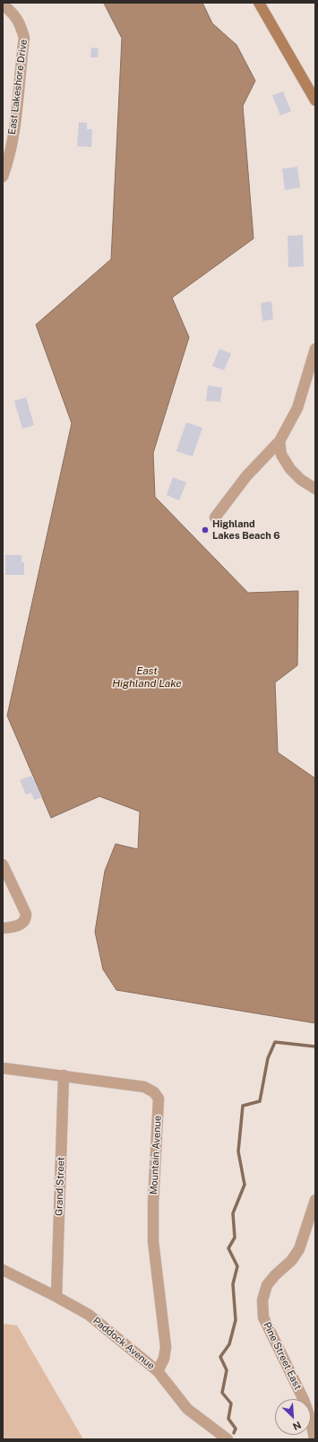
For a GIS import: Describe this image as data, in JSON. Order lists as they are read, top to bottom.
{
  "streets": {
    "street": [
      "East Lakeshore Drive",
      "Mountain Avenue",
      "Grand Street",
      "Paddock Avenue",
      "Pine Street East"
    ]
  },
  "crossings": [
    ["Mountain Avenue", "Grand Street"],
    ["Mountain Avenue", "Paddock Avenue"],
    ["Grand Street", "Paddock Avenue"]
  ],
  "water": ["East Highland Lake"],
  "places": ["Highland Lakes Beach 6"],
  "north": "bottom right"
}
